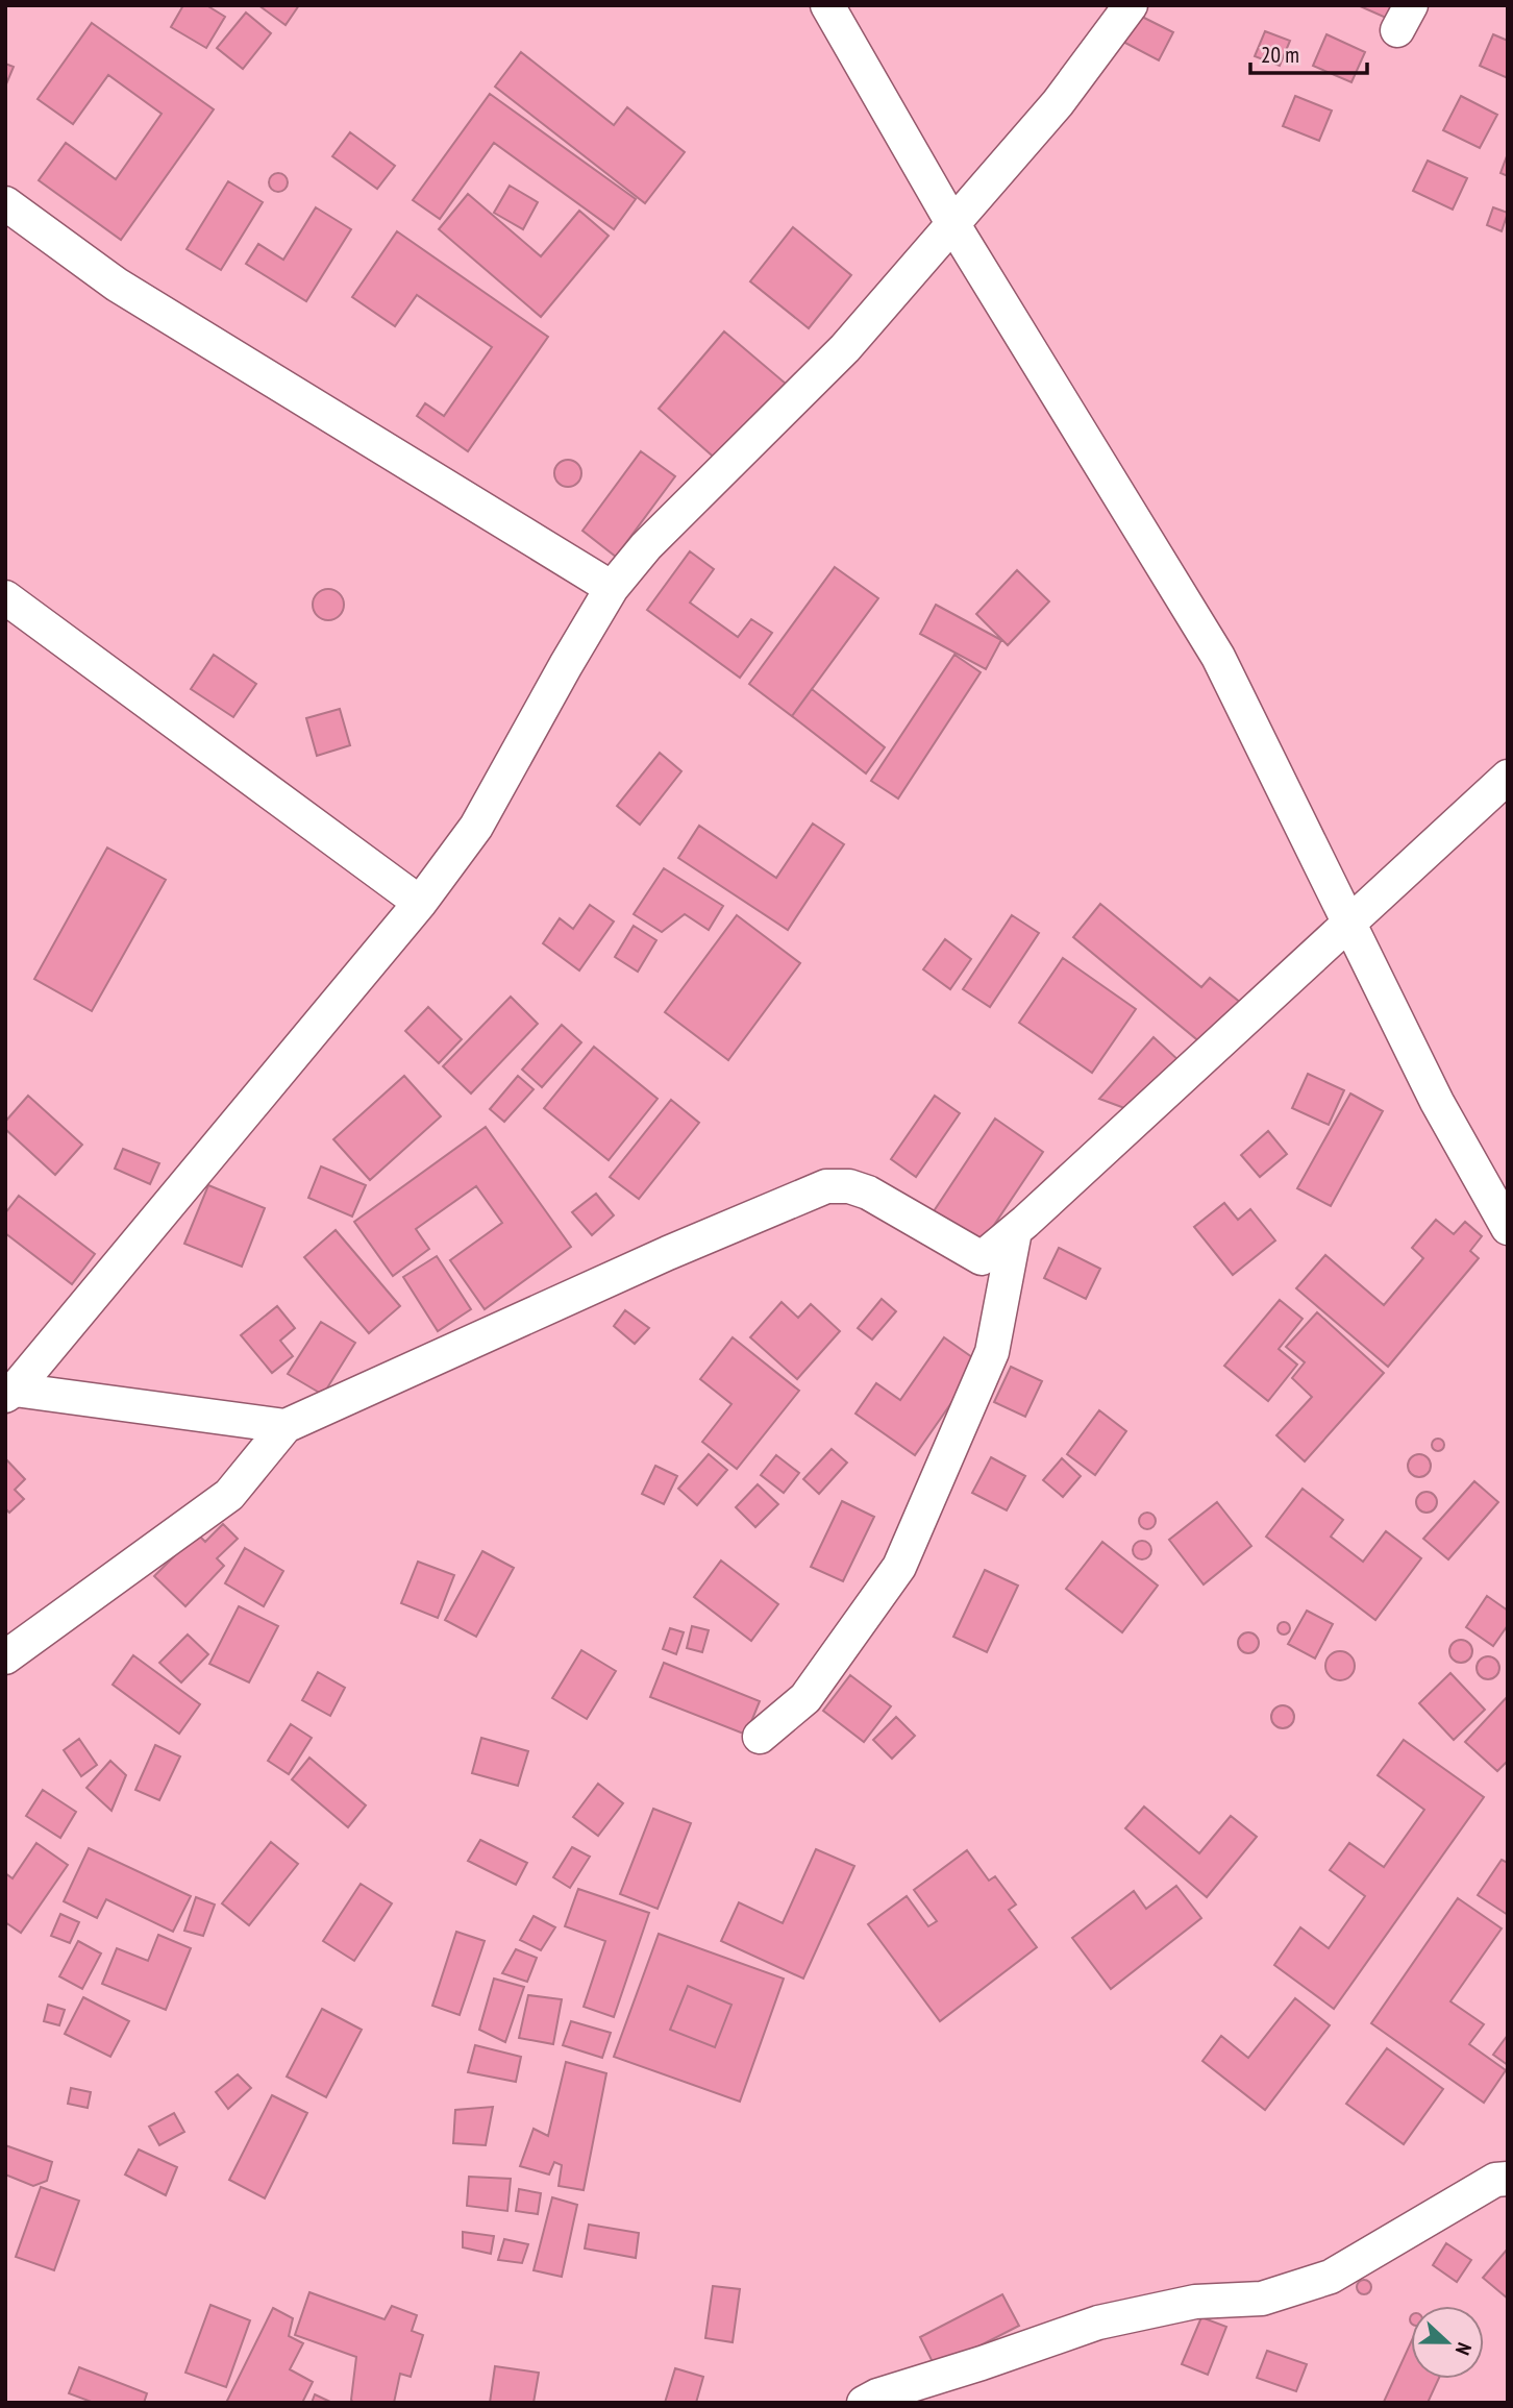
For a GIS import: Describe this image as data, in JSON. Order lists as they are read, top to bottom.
{
  "scale_bar": "20 m",
  "north": "right"
}
